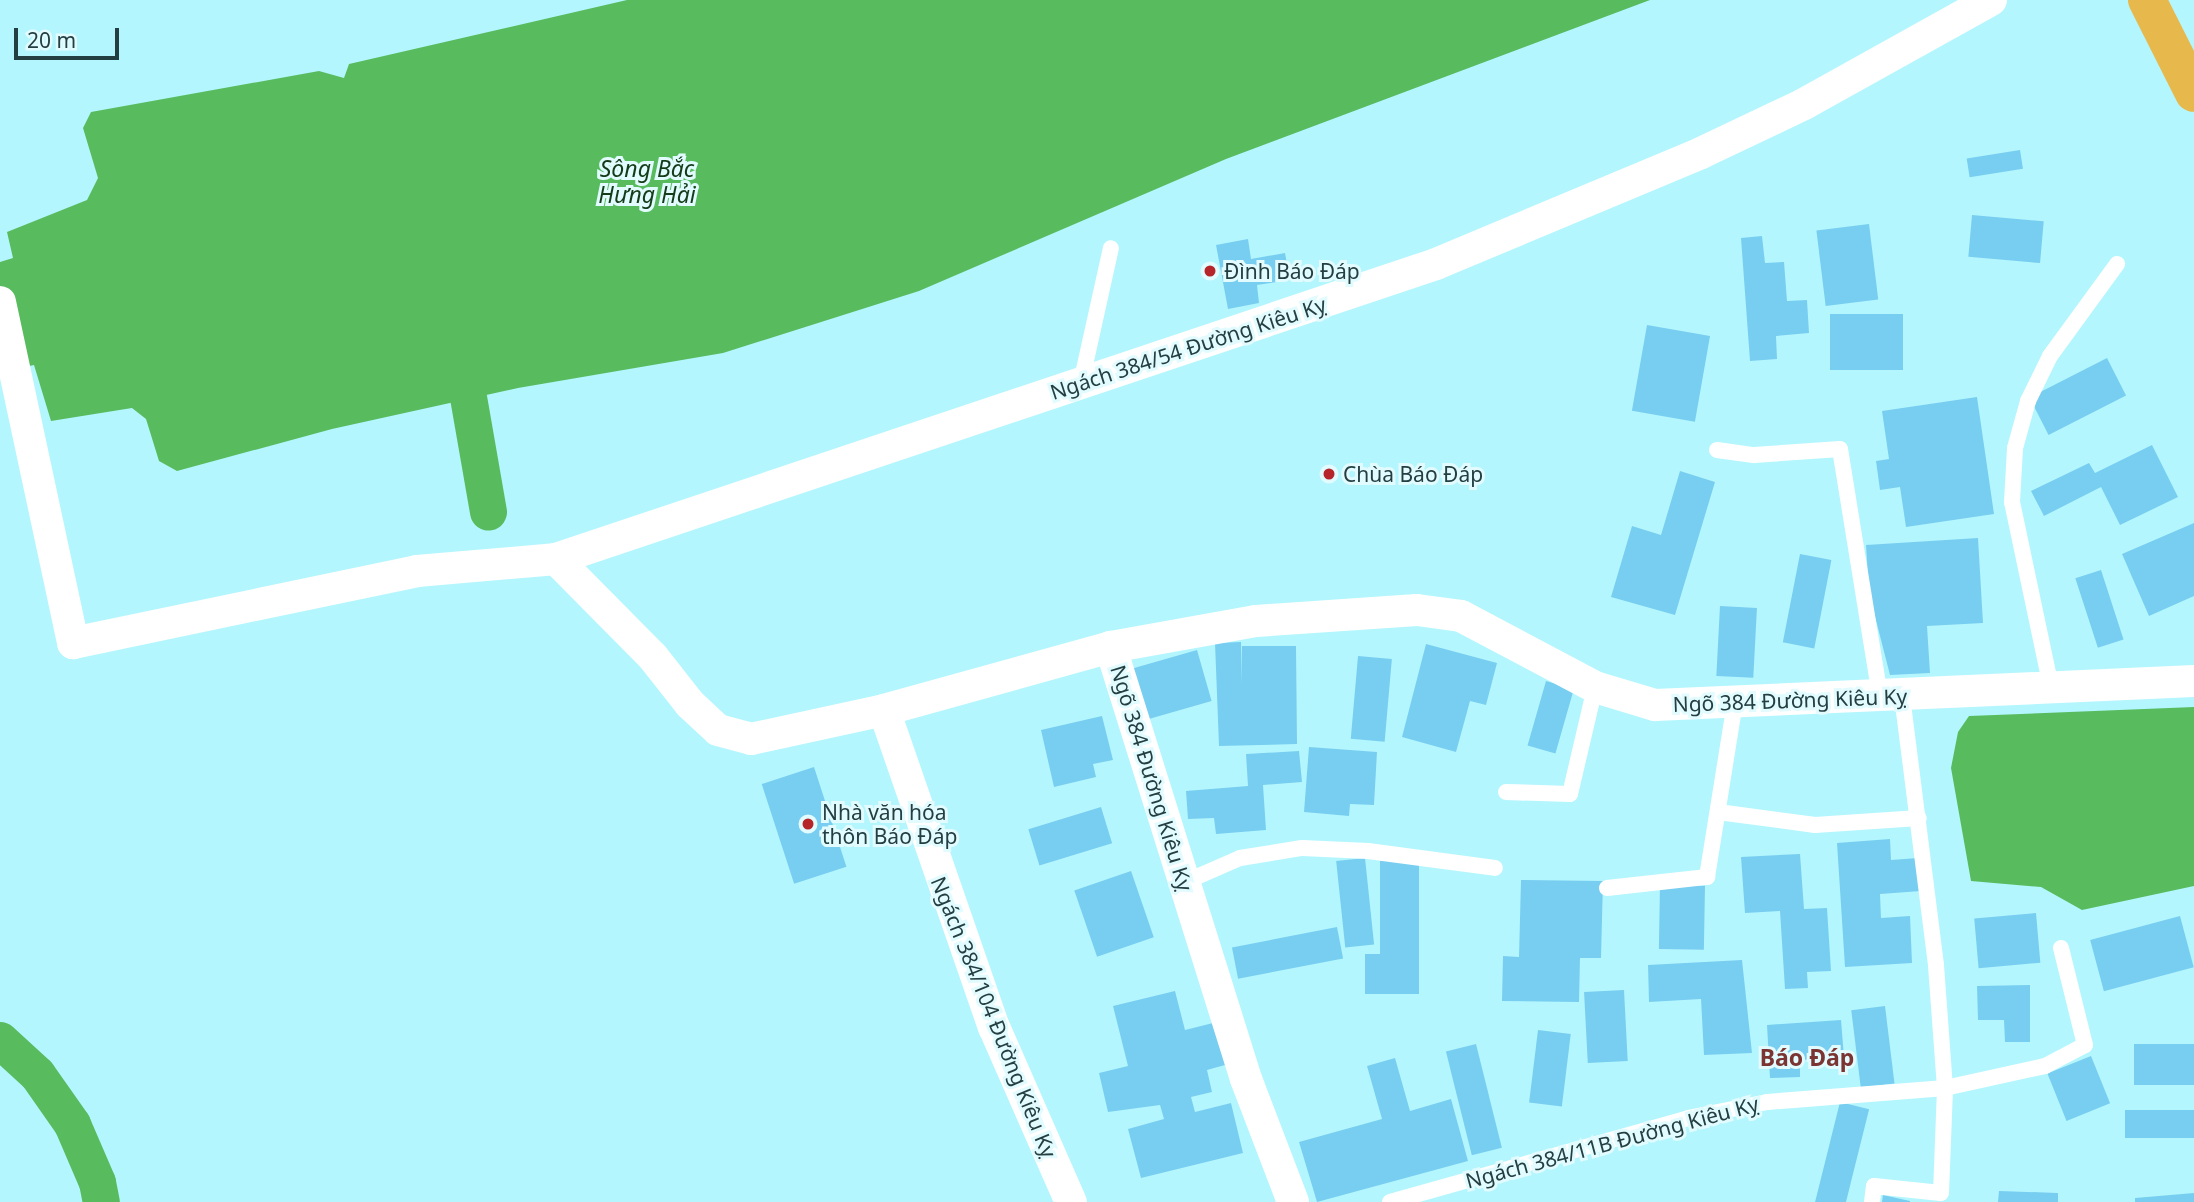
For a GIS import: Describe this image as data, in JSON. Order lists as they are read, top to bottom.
{
  "streets": {
    "street": ["Ngách 384/54 Đường Kiêu Kỵ", "Ngõ 384 Đường Kiêu Kỵ", "Ngách 384/104 Đường Kiêu Kỵ"],
    "lane": ["Ngách 384/11B Đường Kiêu Kỵ"]
  },
  "districts": ["Báo Đáp"],
  "water": ["Sông Bắc Hưng Hải"],
  "places": ["Đình Báo Đáp", "Chùa Báo Đáp", "Nhà văn hóa thôn Báo Đáp"],
  "scale_bar": "20 m"
}
